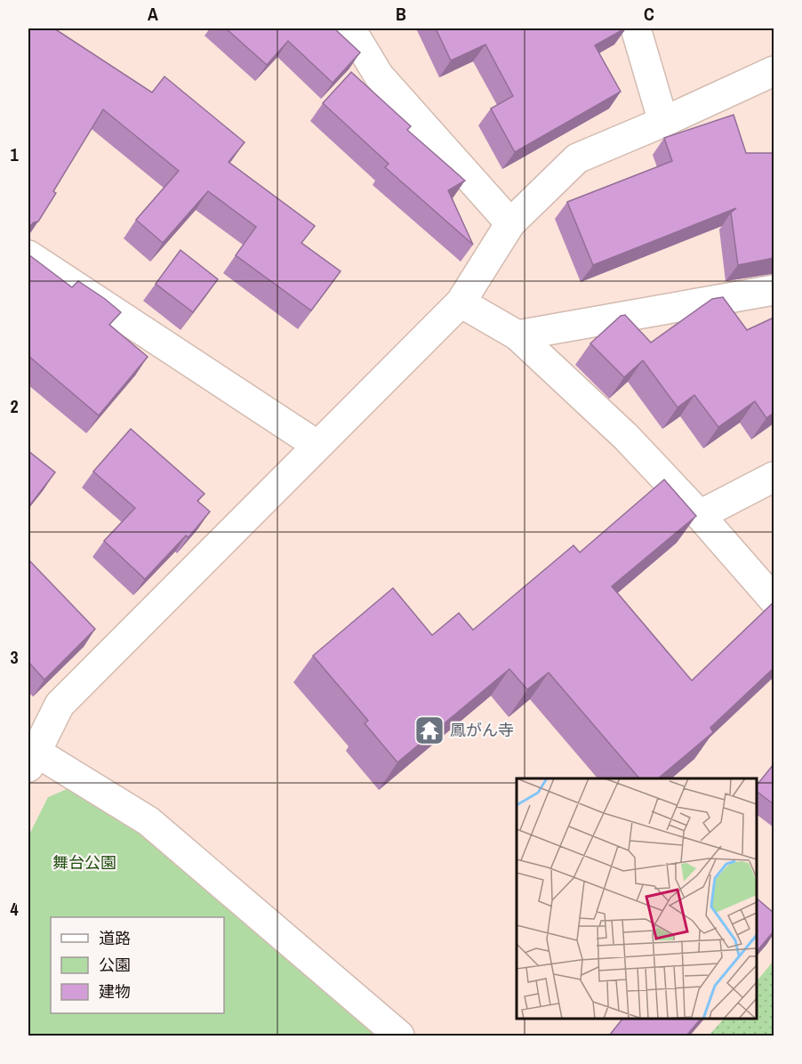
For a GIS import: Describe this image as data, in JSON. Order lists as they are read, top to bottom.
{
  "parks": ["舞台公園"],
  "places": {
    "temple": ["鳳がん寺"]
  },
  "legend": ["道路", "公園", "建物"],
  "grid": {
    "columns": ["A", "B", "C"],
    "rows": [
      "1",
      "2",
      "3",
      "4"
    ]
  }
}
